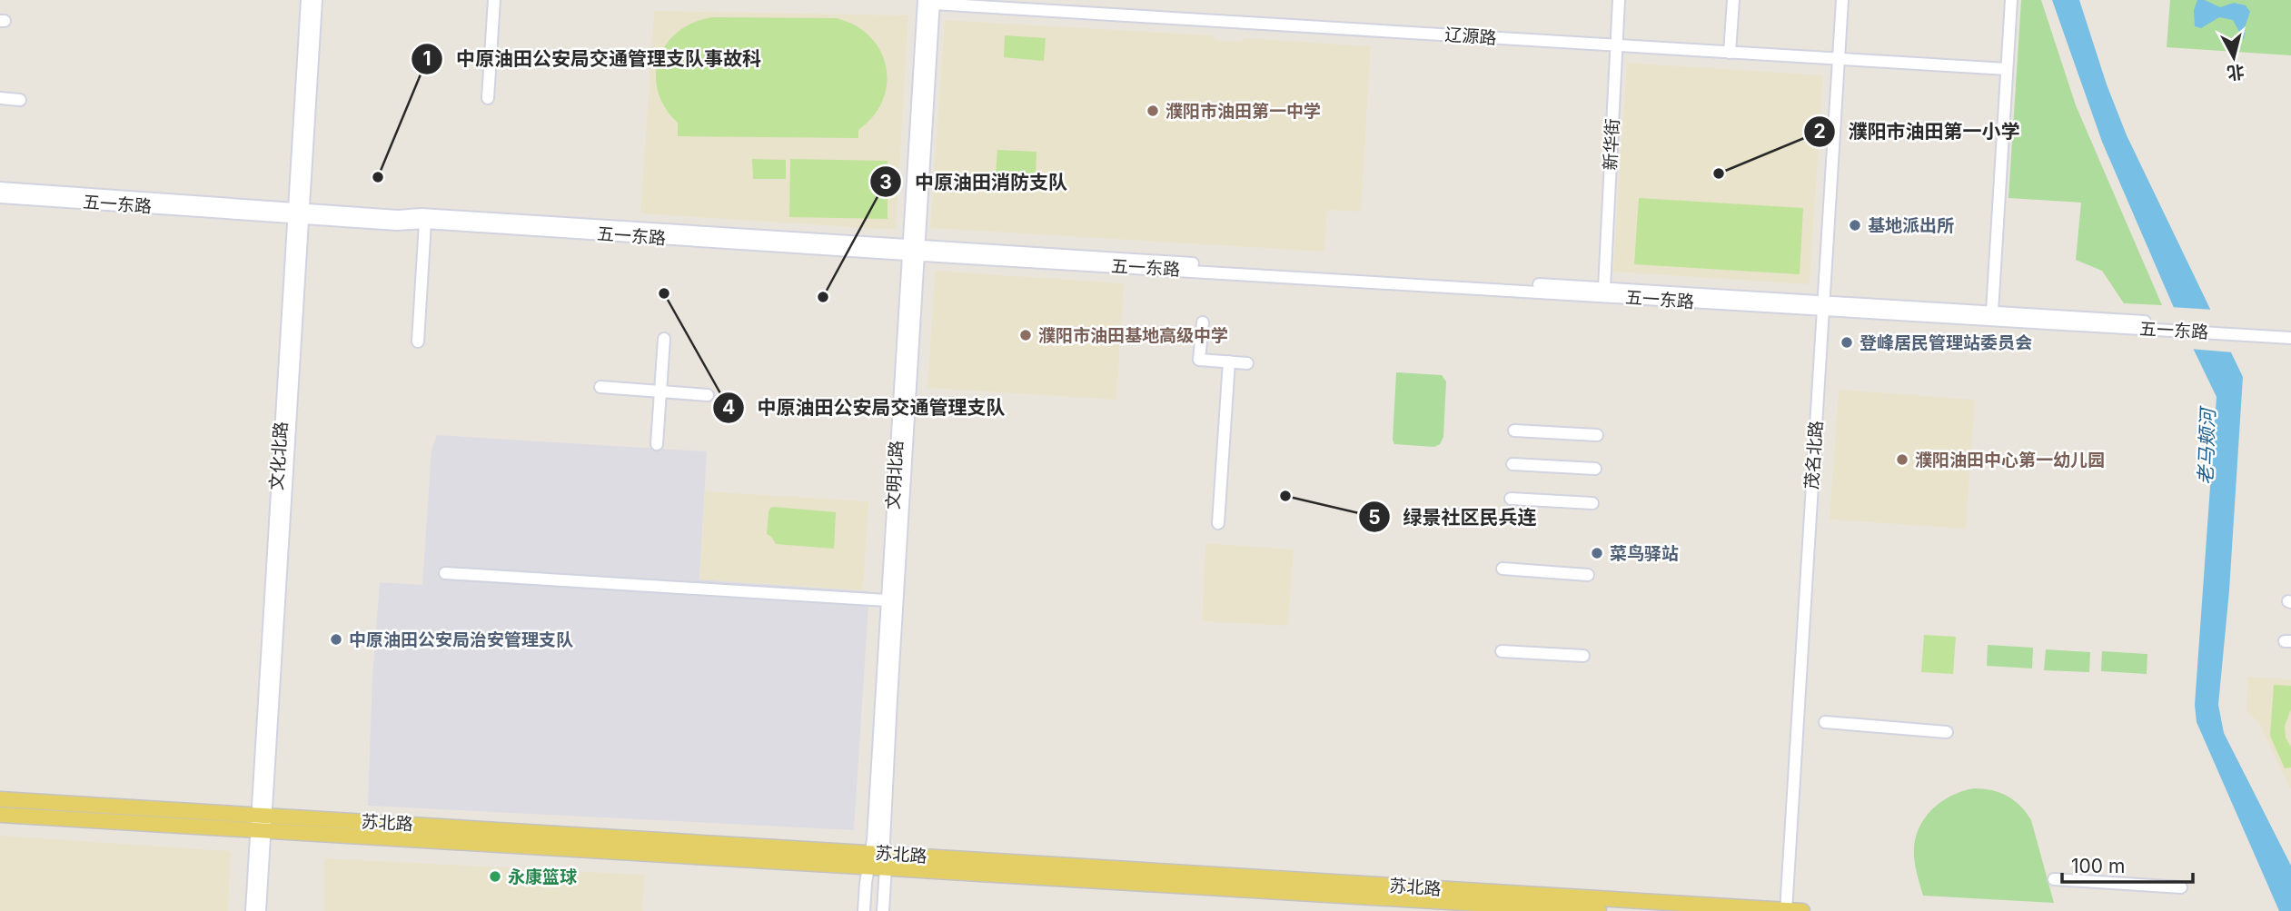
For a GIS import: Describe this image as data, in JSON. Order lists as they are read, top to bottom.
{
  "streets": {
    "main road": ["苏北路"],
    "street": [
      "辽源路",
      "新华街",
      "五一东路",
      "茂名北路",
      "文化北路",
      "文明北路"
    ]
  },
  "crossings": [
    ["辽源路", "新华街"],
    ["辽源路", "茂名北路"],
    ["辽源路", "文明北路"],
    ["新华街", "五一东路"],
    ["五一东路", "茂名北路"],
    ["五一东路", "文化北路"],
    ["五一东路", "文明北路"],
    ["茂名北路", "苏北路"],
    ["文化北路", "苏北路"],
    ["文明北路", "苏北路"]
  ],
  "water": ["老马颊河"],
  "places": [
    "濮阳市油田第一中学",
    "濮阳市油田第一小学",
    "中原油田公安局交通管理支队事故科",
    "基地派出所",
    "中原油田公安局交通管理支队",
    "中原油田消防支队",
    "濮阳市油田基地高级中学",
    "登峰居民管理站委员会",
    "濮阳油田中心第一幼儿园",
    "绿景社区民兵连",
    "菜鸟驿站",
    "中原油田公安局治安管理支队",
    "永康篮球"
  ],
  "scale_bar": "100 m",
  "north": "bottom"
}
